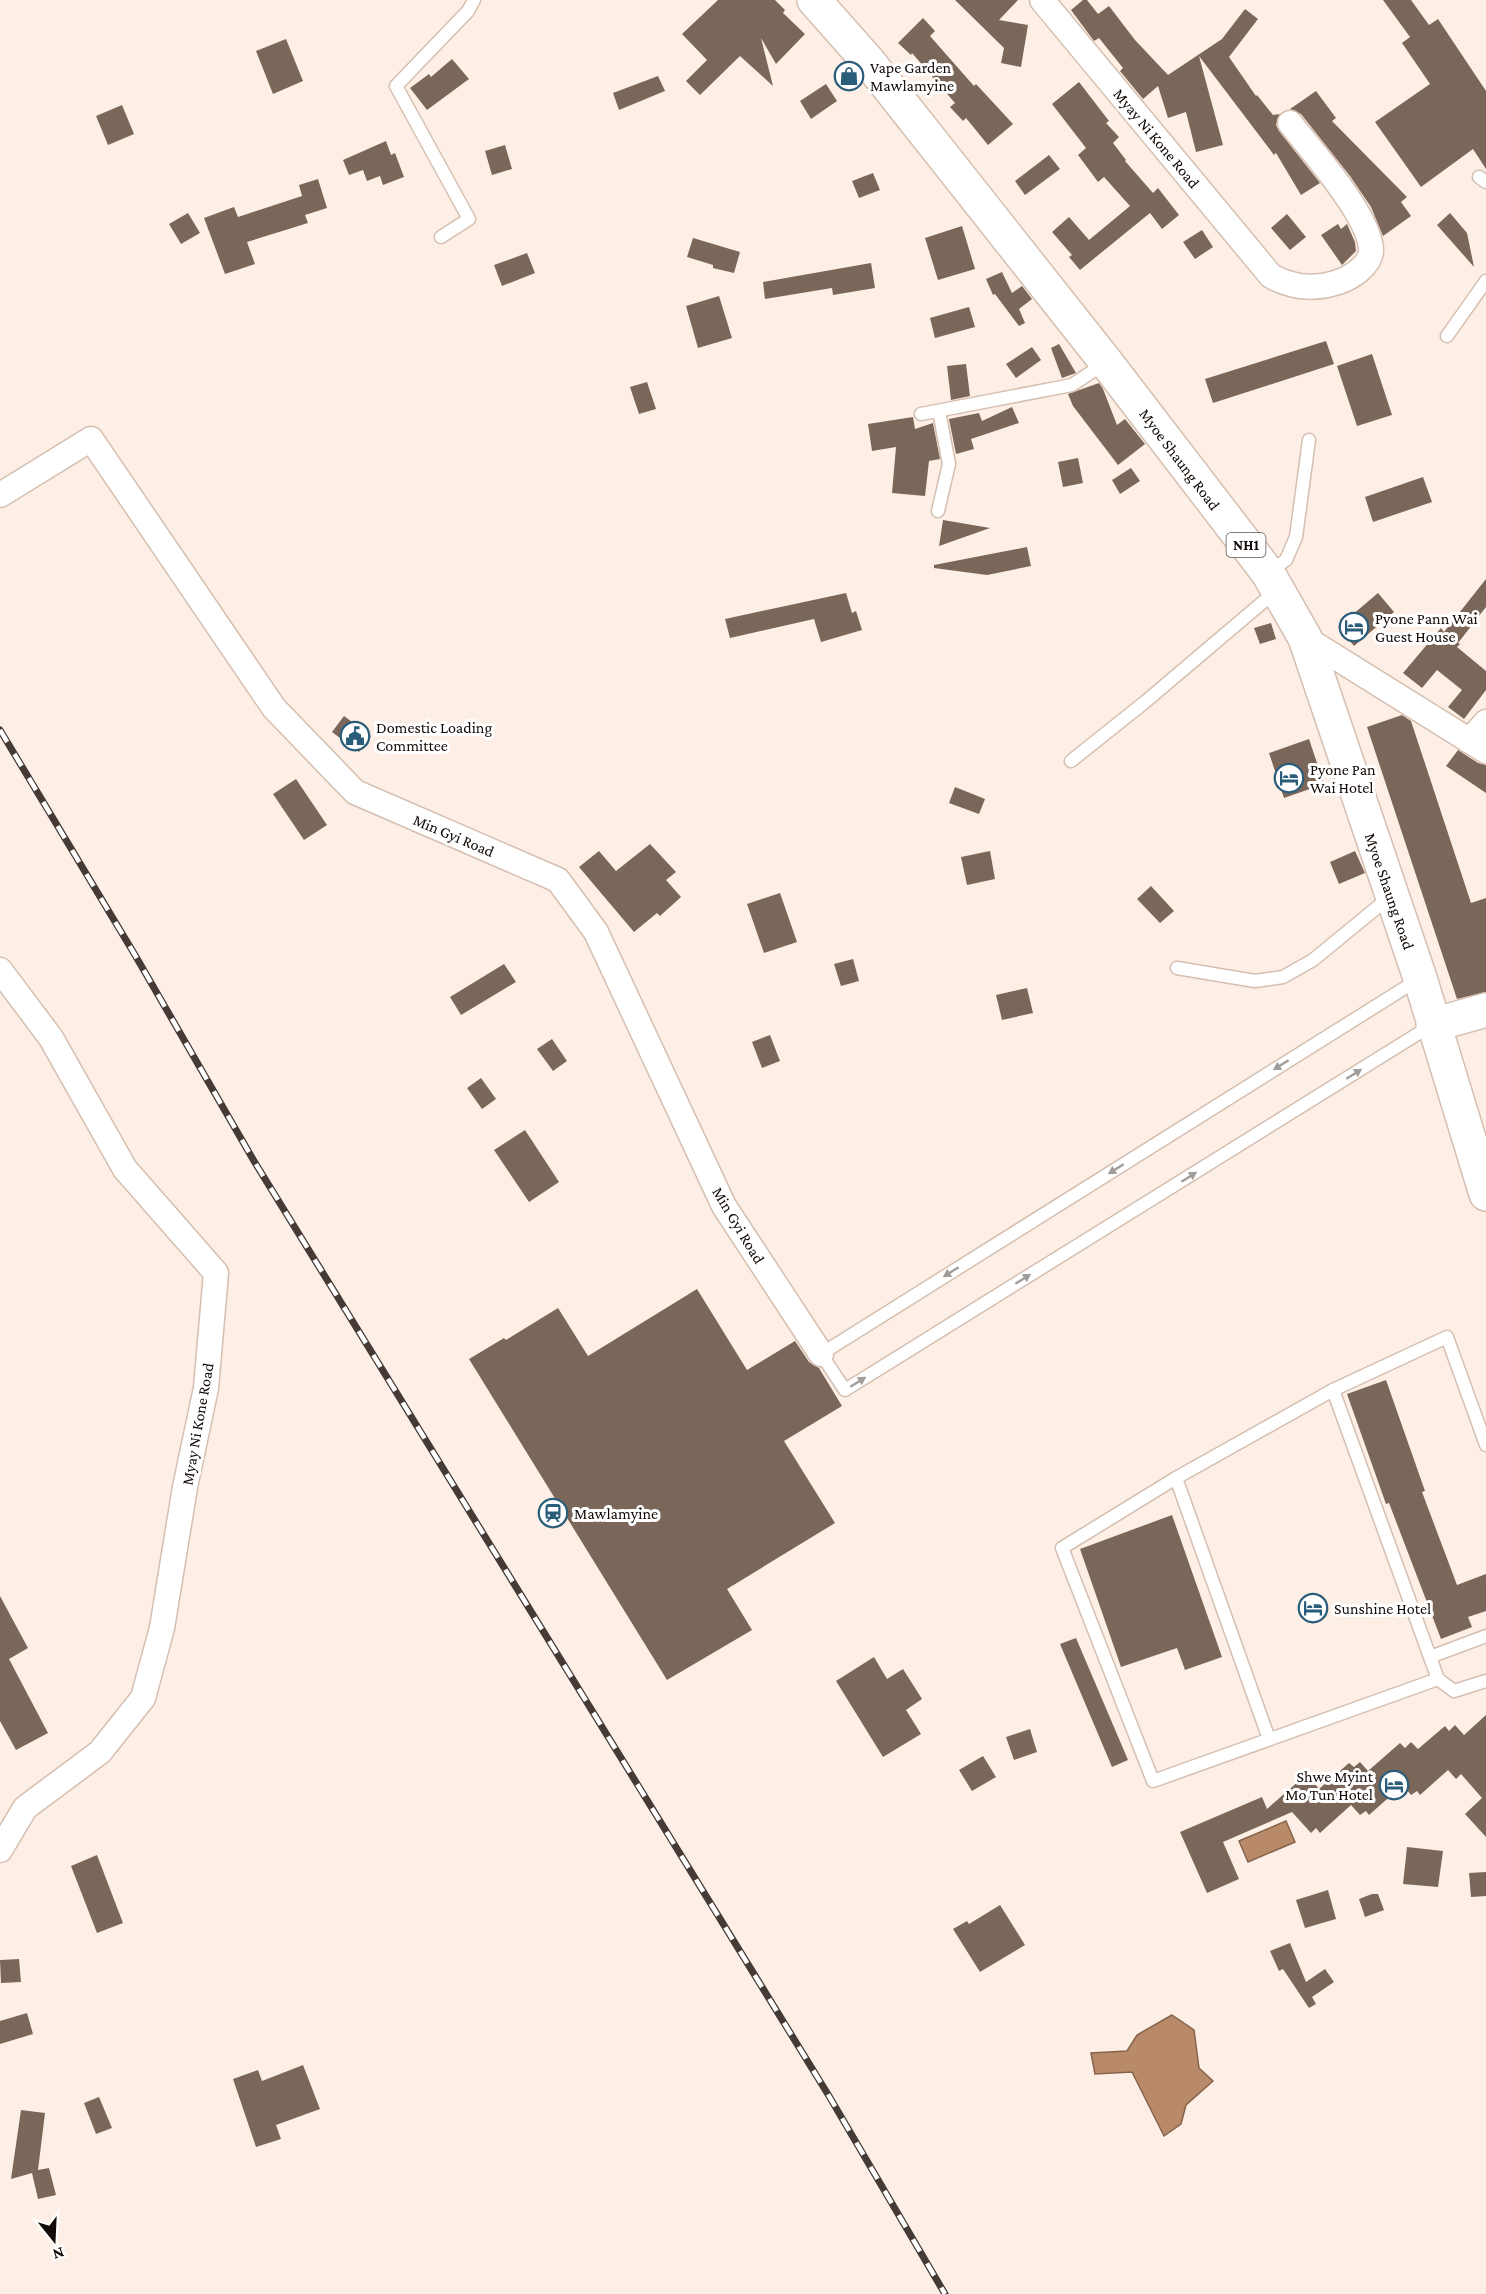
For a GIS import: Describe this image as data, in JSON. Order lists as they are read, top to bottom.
{
  "streets": {
    "main road": ["Myoe Shaung Road", "NH1"],
    "street": ["Myay Ni Kone Road", "Min Gyi Road"]
  },
  "places": {
    "shop": ["Vape Garden Mawlamyine"],
    "hotel": [
      "Pyone Pann Wai Guest House",
      "Pyone Pan Wai Hotel",
      "Sunshine Hotel",
      "Shwe Myint Mo Tun Hotel"
    ],
    "public building": ["Domestic Loading Committee"],
    "station": ["Mawlamyine"]
  },
  "north": "bottom"
}
